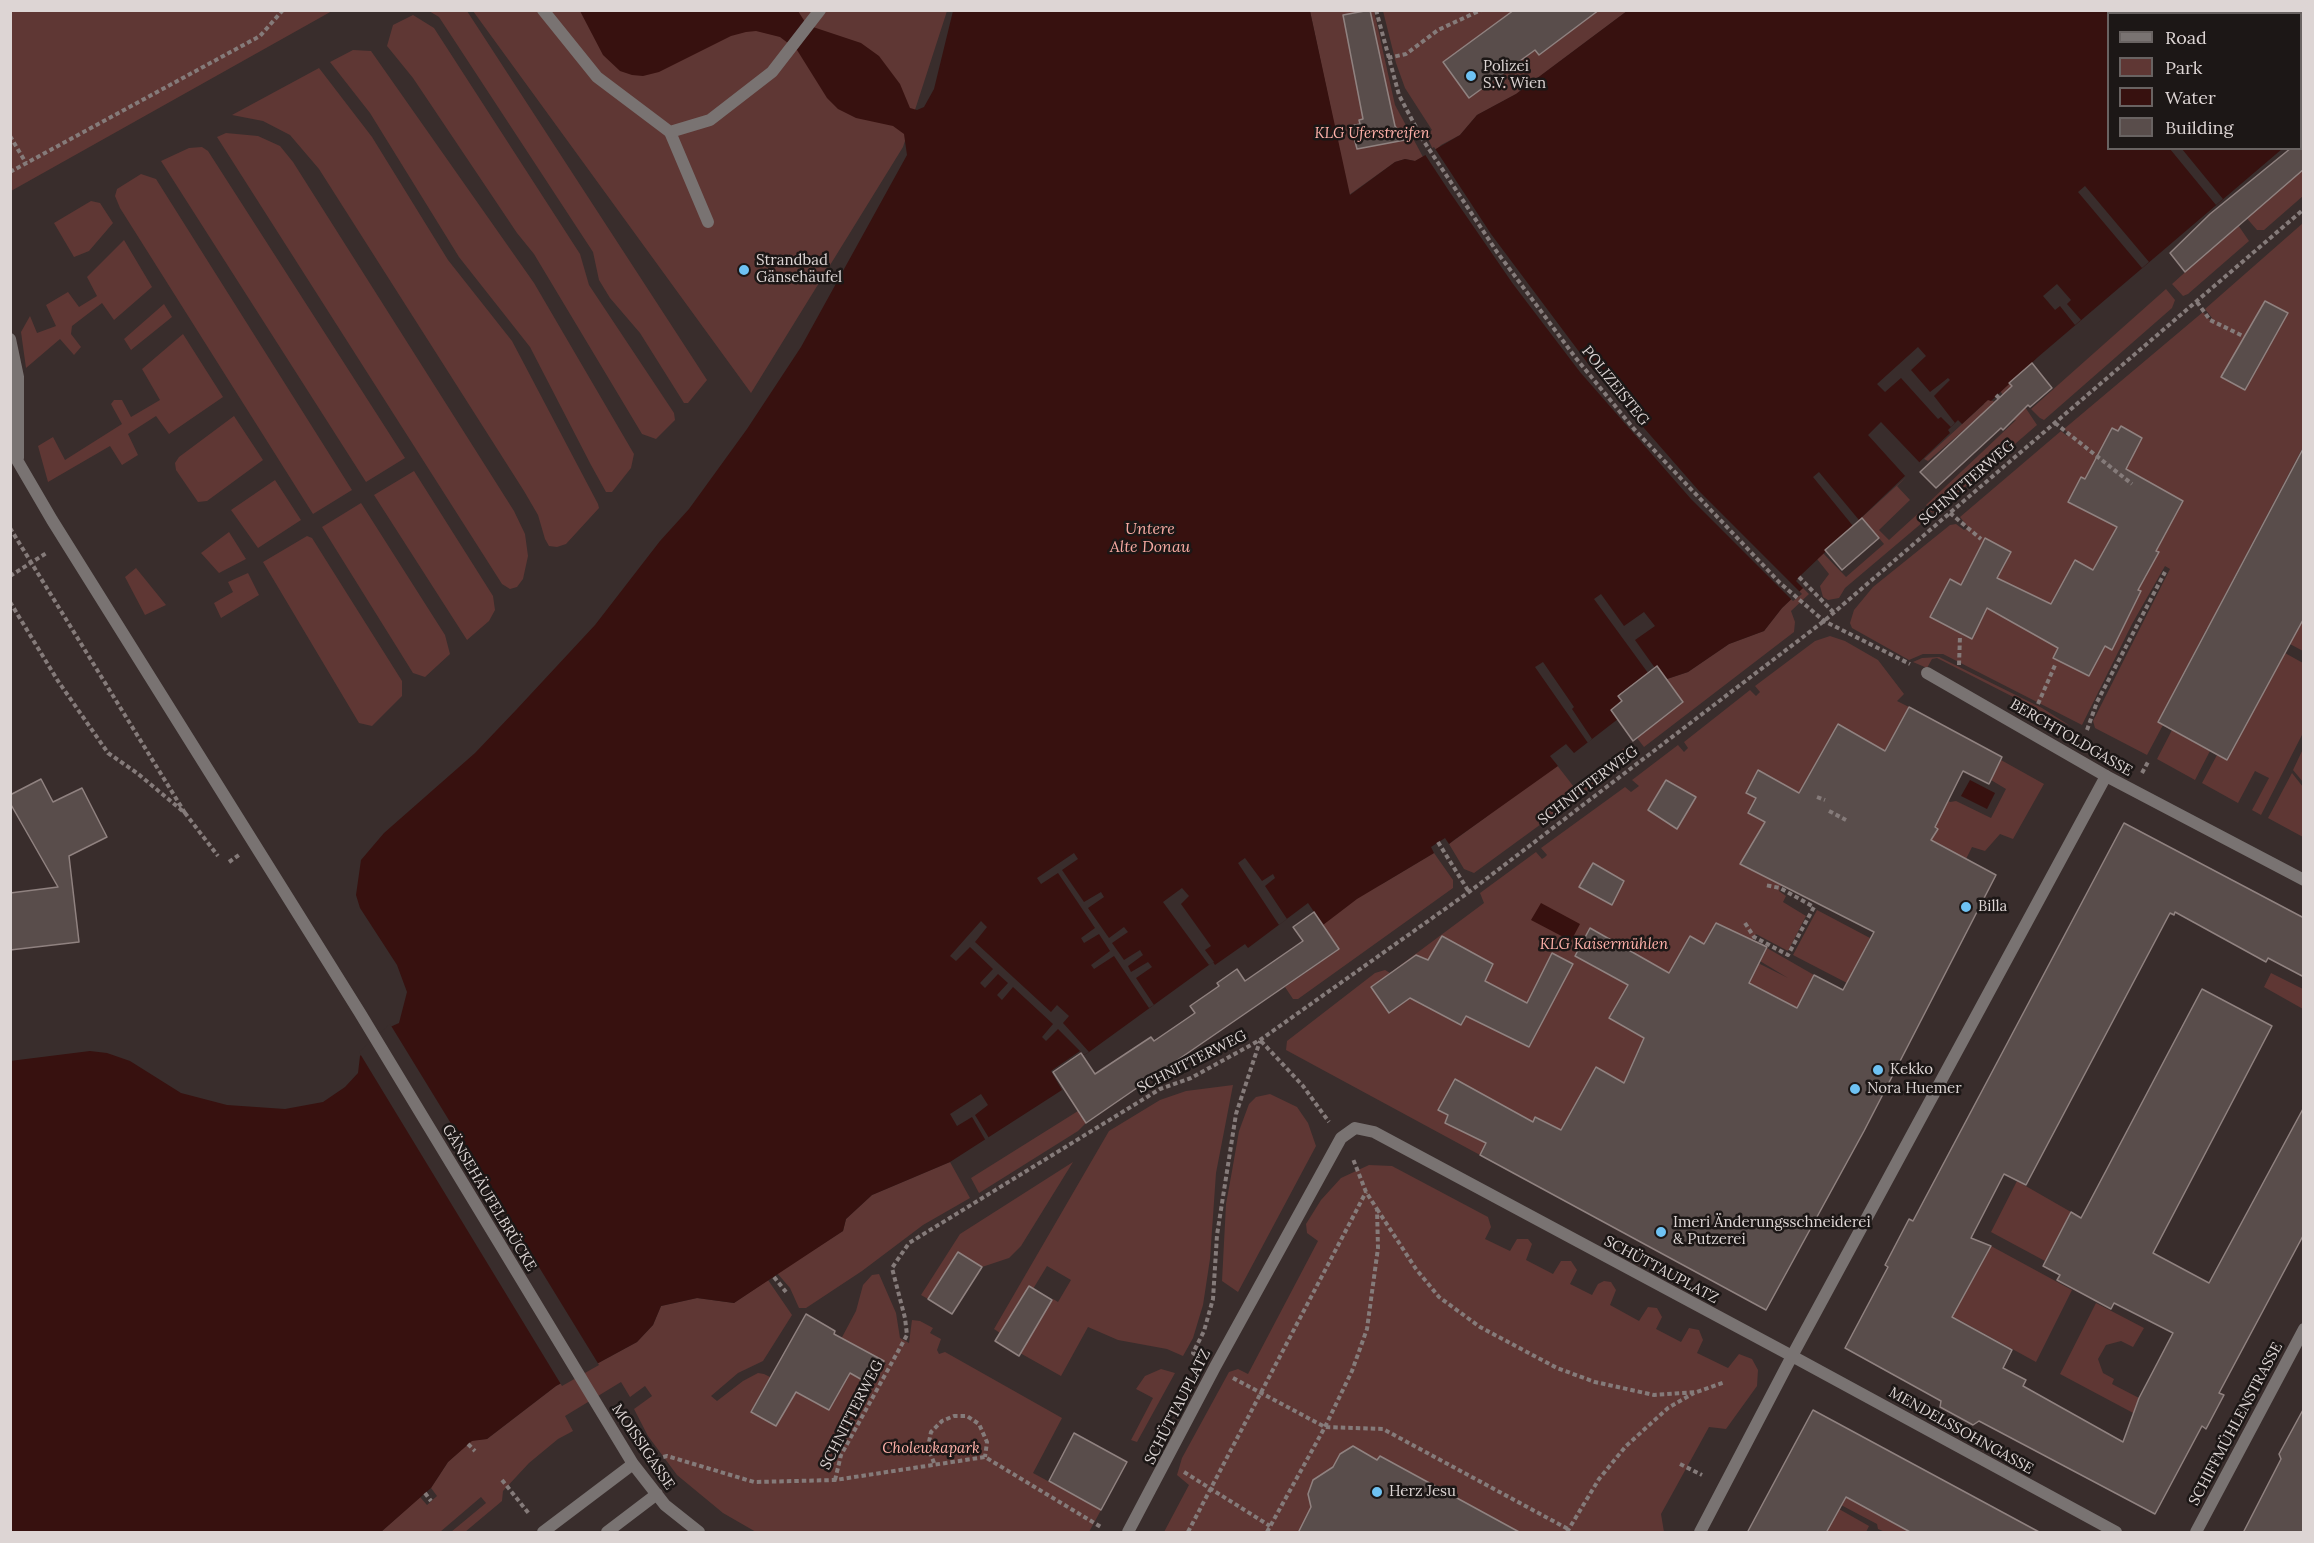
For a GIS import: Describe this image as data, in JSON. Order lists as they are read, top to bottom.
{
  "streets": {
    "street": [
      "BERCHTOLDGASSE",
      "GÄNSEHÄUFELBRÜCKE",
      "SCHÜTTAUPLATZ",
      "SCHIFFMÜHLENSTRASSE",
      "MENDELSSOHNGASSE",
      "MOISSIGASSE"
    ],
    "path": ["POLIZEISTEG", "SCHNITTERWEG"]
  },
  "crossings": [
    ["POLIZEISTEG", "SCHNITTERWEG"],
    ["SCHNITTERWEG", "MOISSIGASSE"],
    ["GÄNSEHÄUFELBRÜCKE", "MOISSIGASSE"],
    ["SCHÜTTAUPLATZ", "MENDELSSOHNGASSE"]
  ],
  "water": ["Untere Alte Donau"],
  "parks": ["KLG Uferstreifen", "KLG Kaisermühlen", "Cholewkapark"],
  "places": [
    "Polizei S.V. Wien",
    "Strandbad Gänsehäufel",
    "Billa",
    "Kekko",
    "Nora Huemer",
    "Imeri Änderungsschneiderei & Putzerei",
    "Herz Jesu"
  ],
  "legend": [
    "Road",
    "Park",
    "Water",
    "Building"
  ]
}
